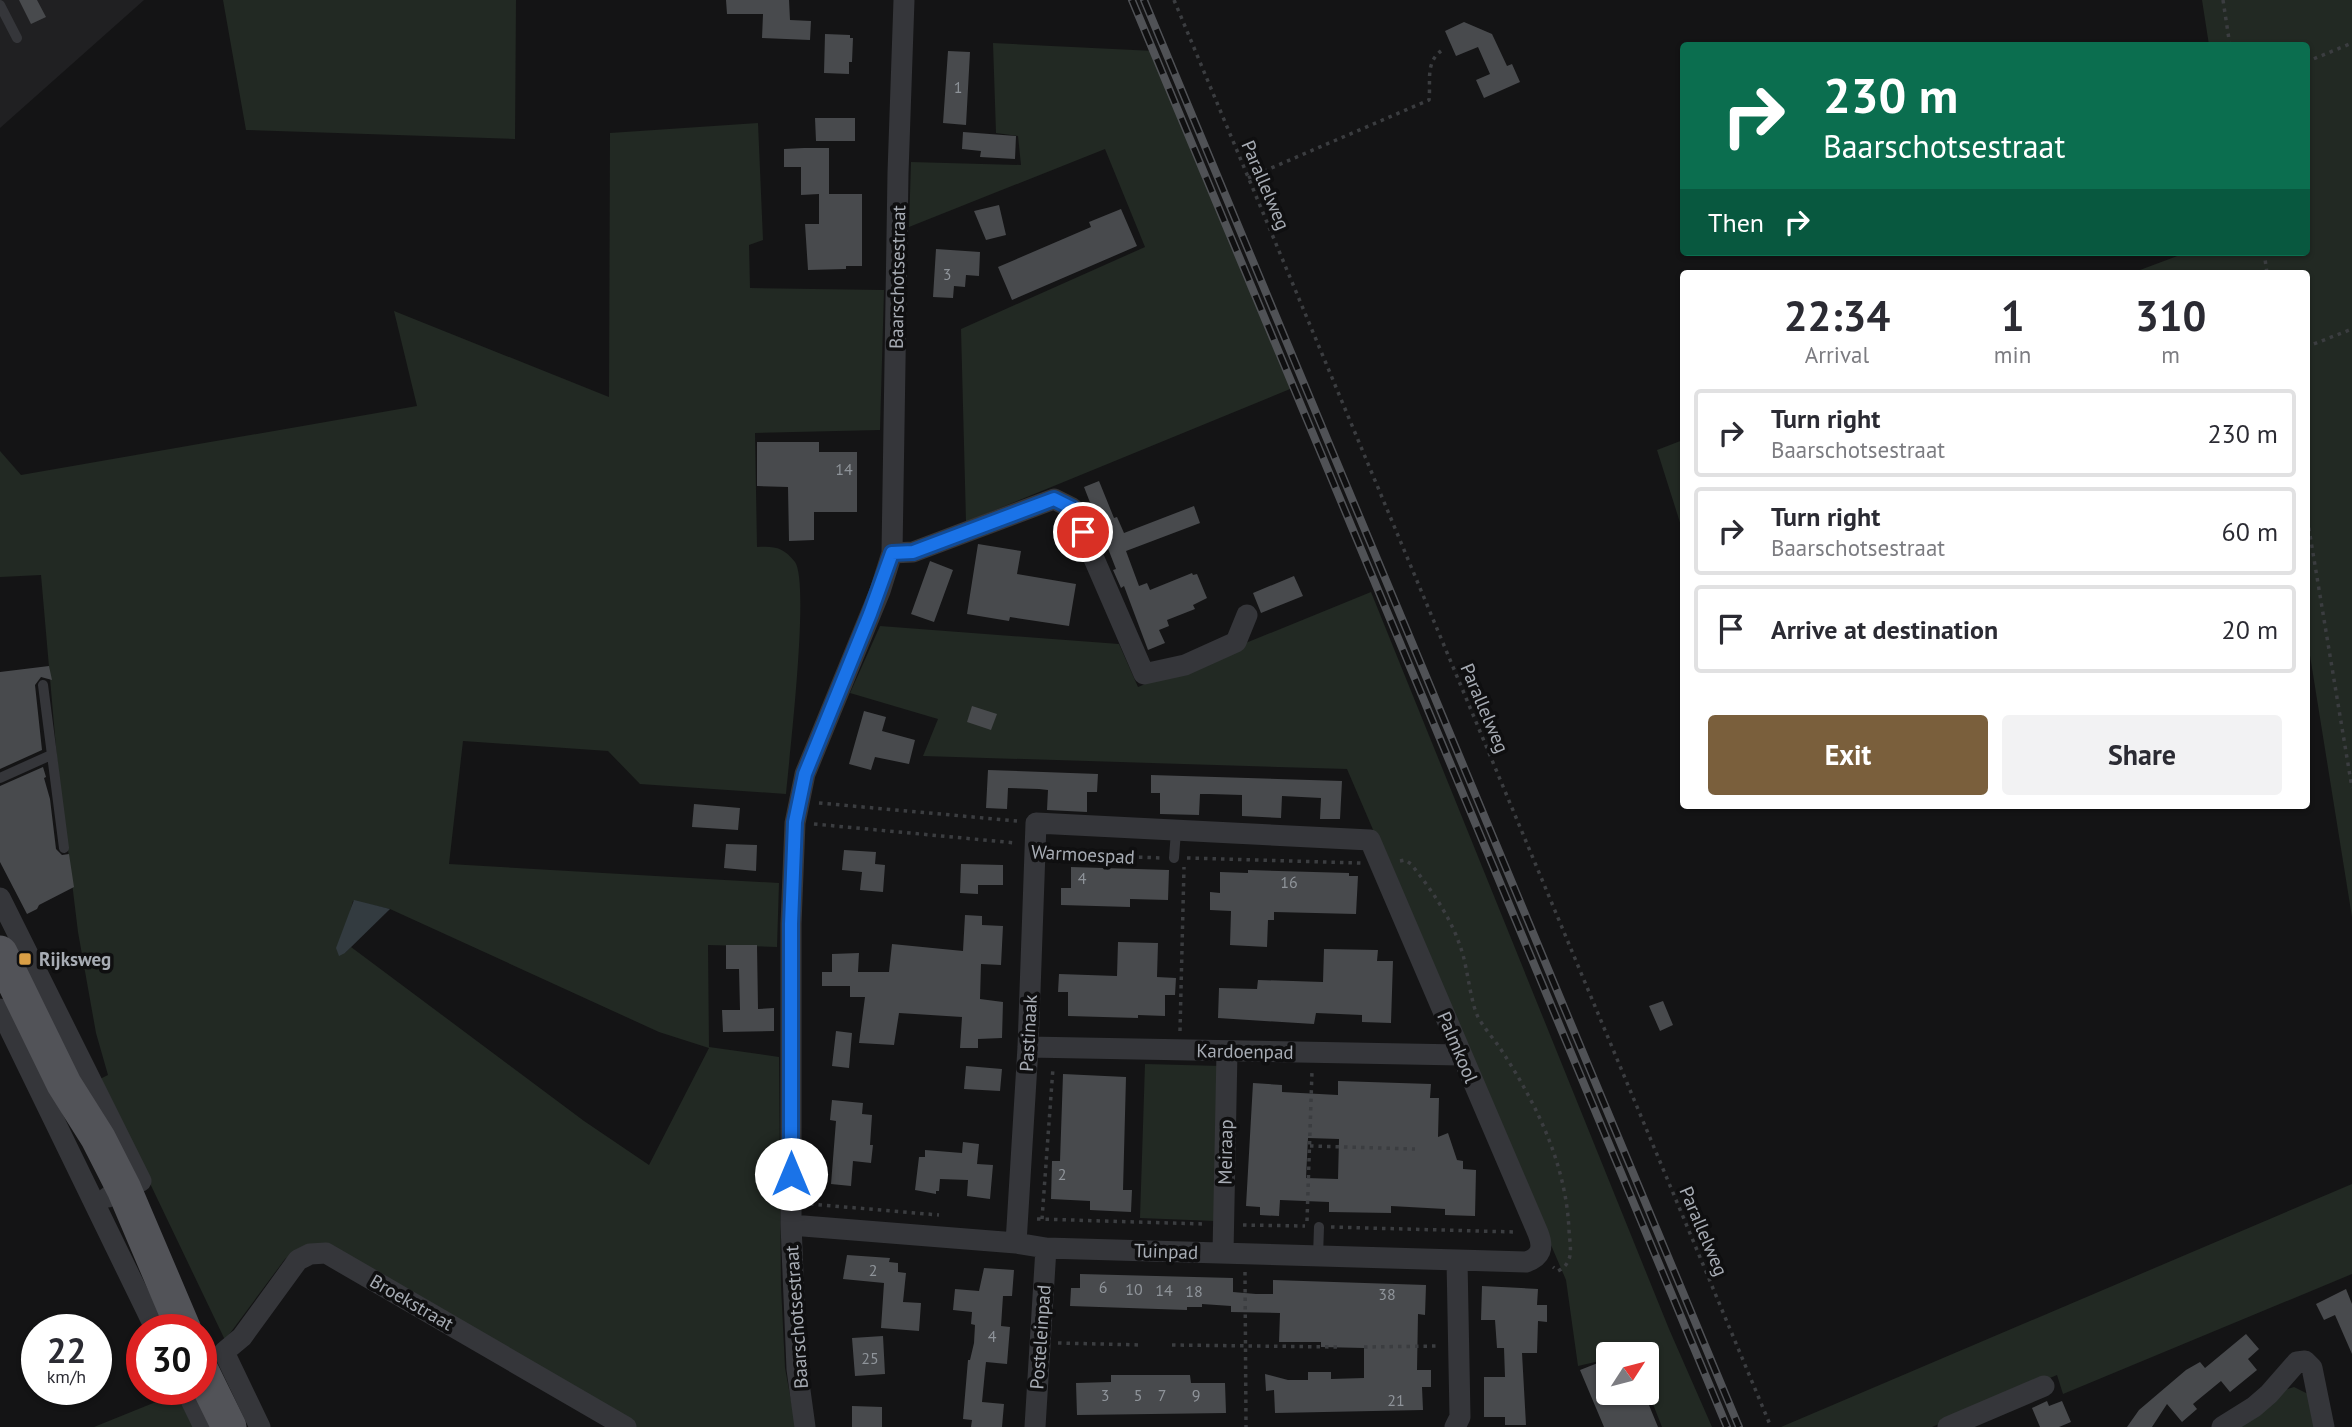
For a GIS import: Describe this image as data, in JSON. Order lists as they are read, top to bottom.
{
  "streets": {
    "street": [
      "Baarschotsestraat",
      "Warmoespad",
      "Pastinaak",
      "Palmkool",
      "Kardoenpad",
      "Meiraap",
      "Tuinpad",
      "Broekstraat",
      "Posteleinpad"
    ],
    "path": ["Parallelweg"]
  },
  "crossings": [
    ["Baarschotsestraat", "Warmoespad"],
    ["Baarschotsestraat", "Tuinpad"],
    ["Warmoespad", "Pastinaak"],
    ["Warmoespad", "Palmkool"],
    ["Warmoespad", "Tuinpad"],
    ["Pastinaak", "Kardoenpad"],
    ["Pastinaak", "Tuinpad"],
    ["Palmkool", "Kardoenpad"],
    ["Palmkool", "Tuinpad"],
    ["Kardoenpad", "Meiraap"],
    ["Meiraap", "Tuinpad"],
    ["Tuinpad", "Posteleinpad"]
  ],
  "places": {
    "transit": ["Rijksweg"]
  },
  "house_numbers": [
    "1",
    "3",
    "14",
    "4",
    "16",
    "2",
    "2",
    "6",
    "10",
    "14",
    "18",
    "38",
    "4",
    "25",
    "3",
    "5",
    "7",
    "9",
    "21"
  ],
  "north": "top right",
  "page": {
    "turn": ["230 m", "Baarschotsestraat"],
    "then": "Then",
    "eta": [
      "22:34",
      "Arrival",
      "1",
      "min",
      "310",
      "m"
    ],
    "list": [
      {
        "name": "Turn right",
        "note": "Baarschotsestraat",
        "value": "230 m"
      },
      {
        "name": "Turn right",
        "note": "Baarschotsestraat",
        "value": "60 m"
      },
      {
        "name": "Arrive at destination",
        "value": "20 m"
      }
    ],
    "buttons": ["Exit", "Share"],
    "speed": "22 km/h",
    "limit": "30"
  }
}
